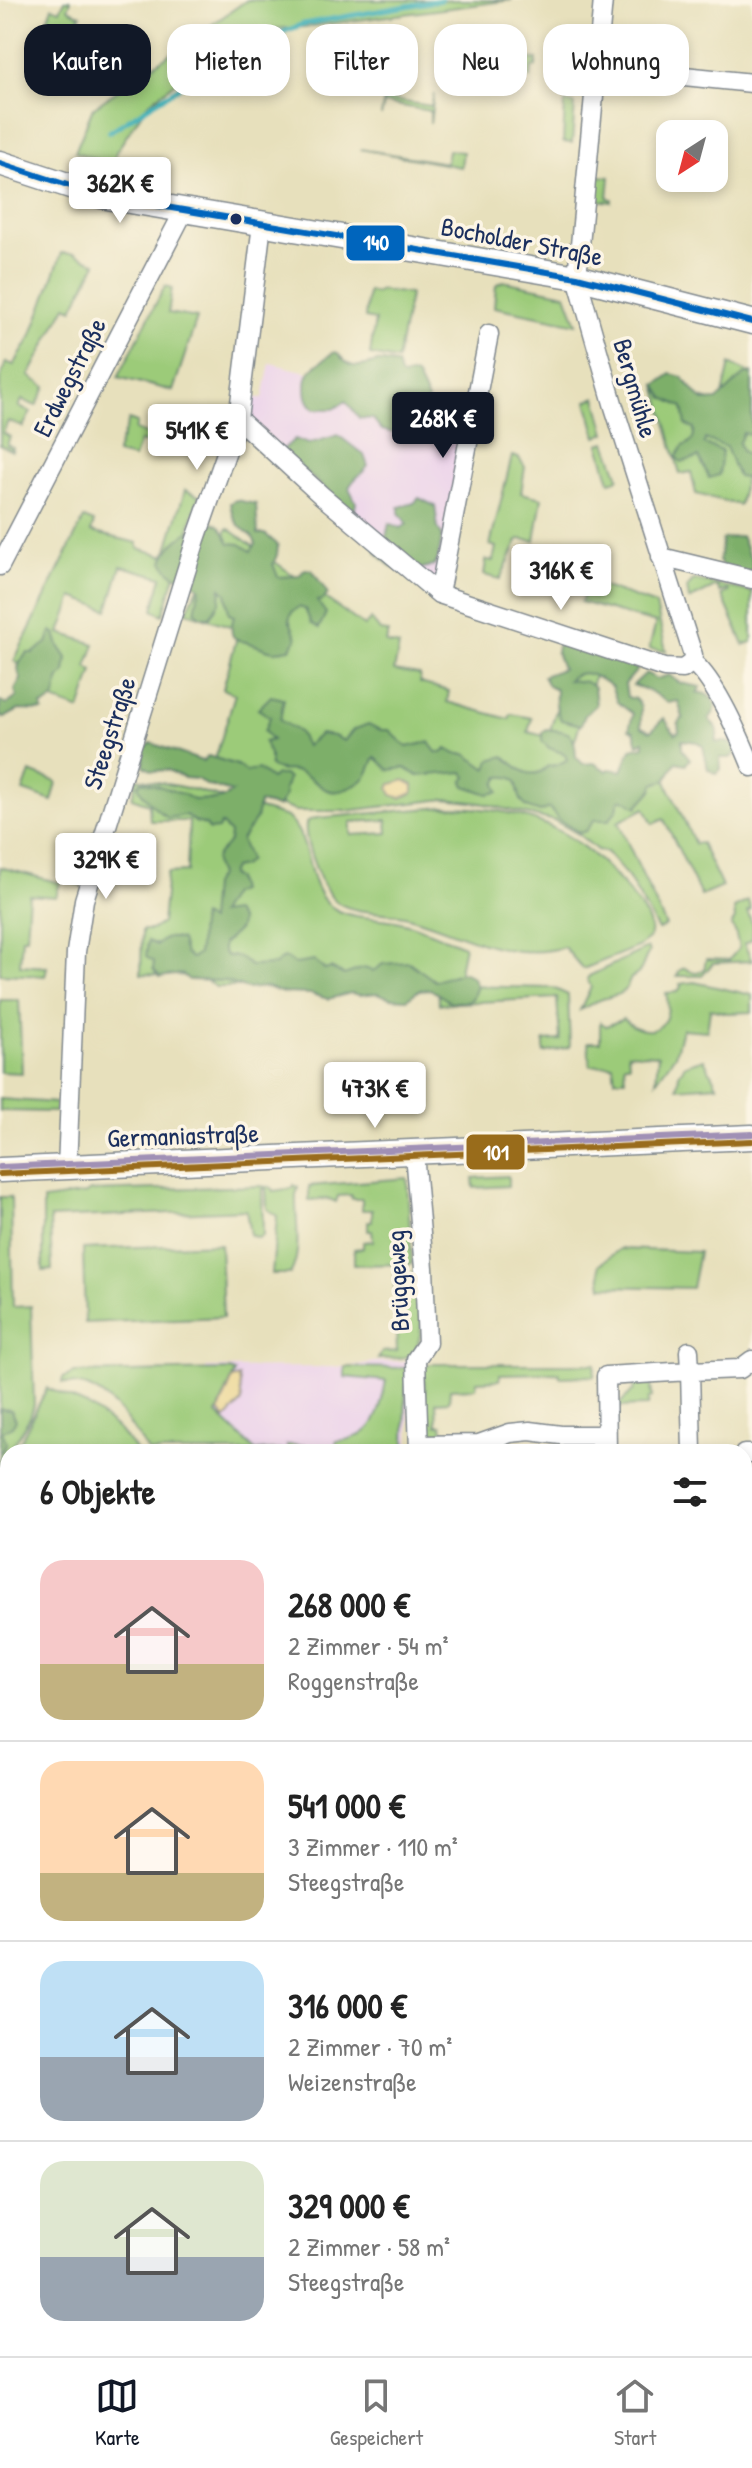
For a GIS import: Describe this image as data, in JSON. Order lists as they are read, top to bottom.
{
  "streets": {
    "main road": ["Bocholder Straße", "Germaniastraße"],
    "street": [
      "Erdwegstraße",
      "Bergmühle",
      "Steegstraße",
      "Brüggeweg"
    ]
  },
  "crossings": [
    ["Bocholder Straße", "Erdwegstraße"],
    ["Bocholder Straße", "Bergmühle"],
    ["Bocholder Straße", "Steegstraße"],
    ["Steegstraße", "Germaniastraße"],
    ["Germaniastraße", "Brüggeweg"]
  ],
  "lines": ["transit line 140", "transit line 101"],
  "north": "bottom left",
  "page": {
    "chip": [
      "Kaufen",
      "Mieten",
      "Filter",
      "Neu",
      "Wohnung"
    ],
    "price": [
      "362K €",
      "268K €",
      "541K €",
      "316K €",
      "329K €",
      "473K €"
    ],
    "heading": "6 Objekte",
    "list": [
      {
        "name": "268 000 €",
        "note": "2 Zimmer · 54 m² · Roggenstraße"
      },
      {
        "name": "541 000 €",
        "note": "3 Zimmer · 110 m² · Steegstraße"
      },
      {
        "name": "316 000 €",
        "note": "2 Zimmer · 70 m² · Weizenstraße"
      },
      {
        "name": "329 000 €",
        "note": "2 Zimmer · 58 m² · Steegstraße"
      }
    ],
    "tabs": ["Karte", "Gespeichert", "Start"]
  }
}
